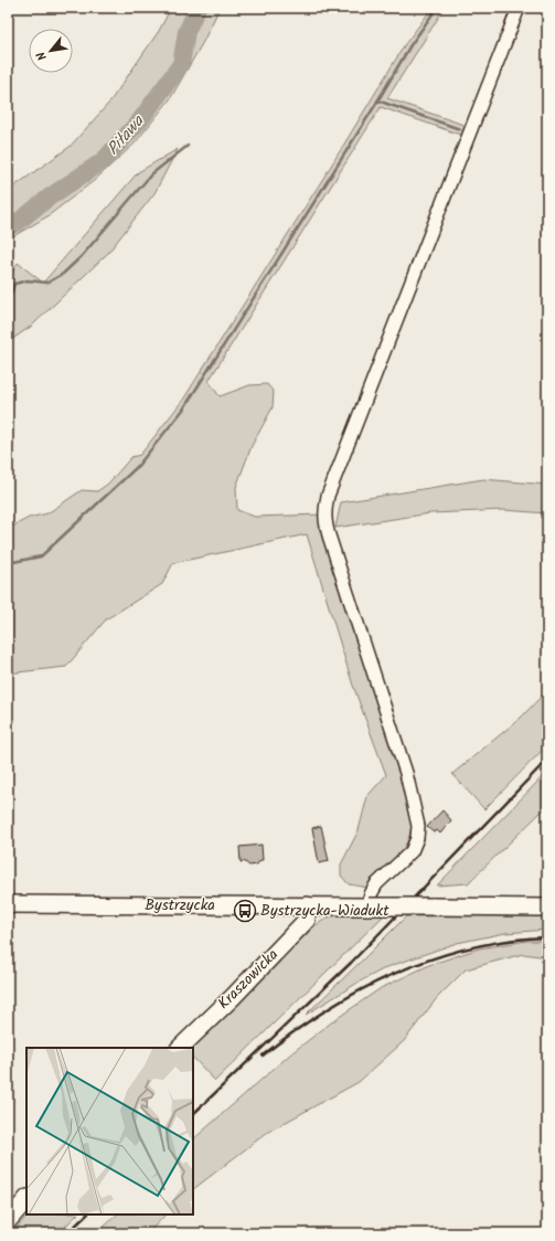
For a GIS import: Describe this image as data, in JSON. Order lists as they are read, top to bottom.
{
  "streets": {
    "street": ["Bystrzycka", "Kraszowicka"]
  },
  "crossings": [
    ["Bystrzycka", "Kraszowicka"]
  ],
  "water": ["Piława"],
  "places": {
    "bus stop": ["Bystrzycka-Wiadukt"]
  },
  "north": "bottom left"
}
